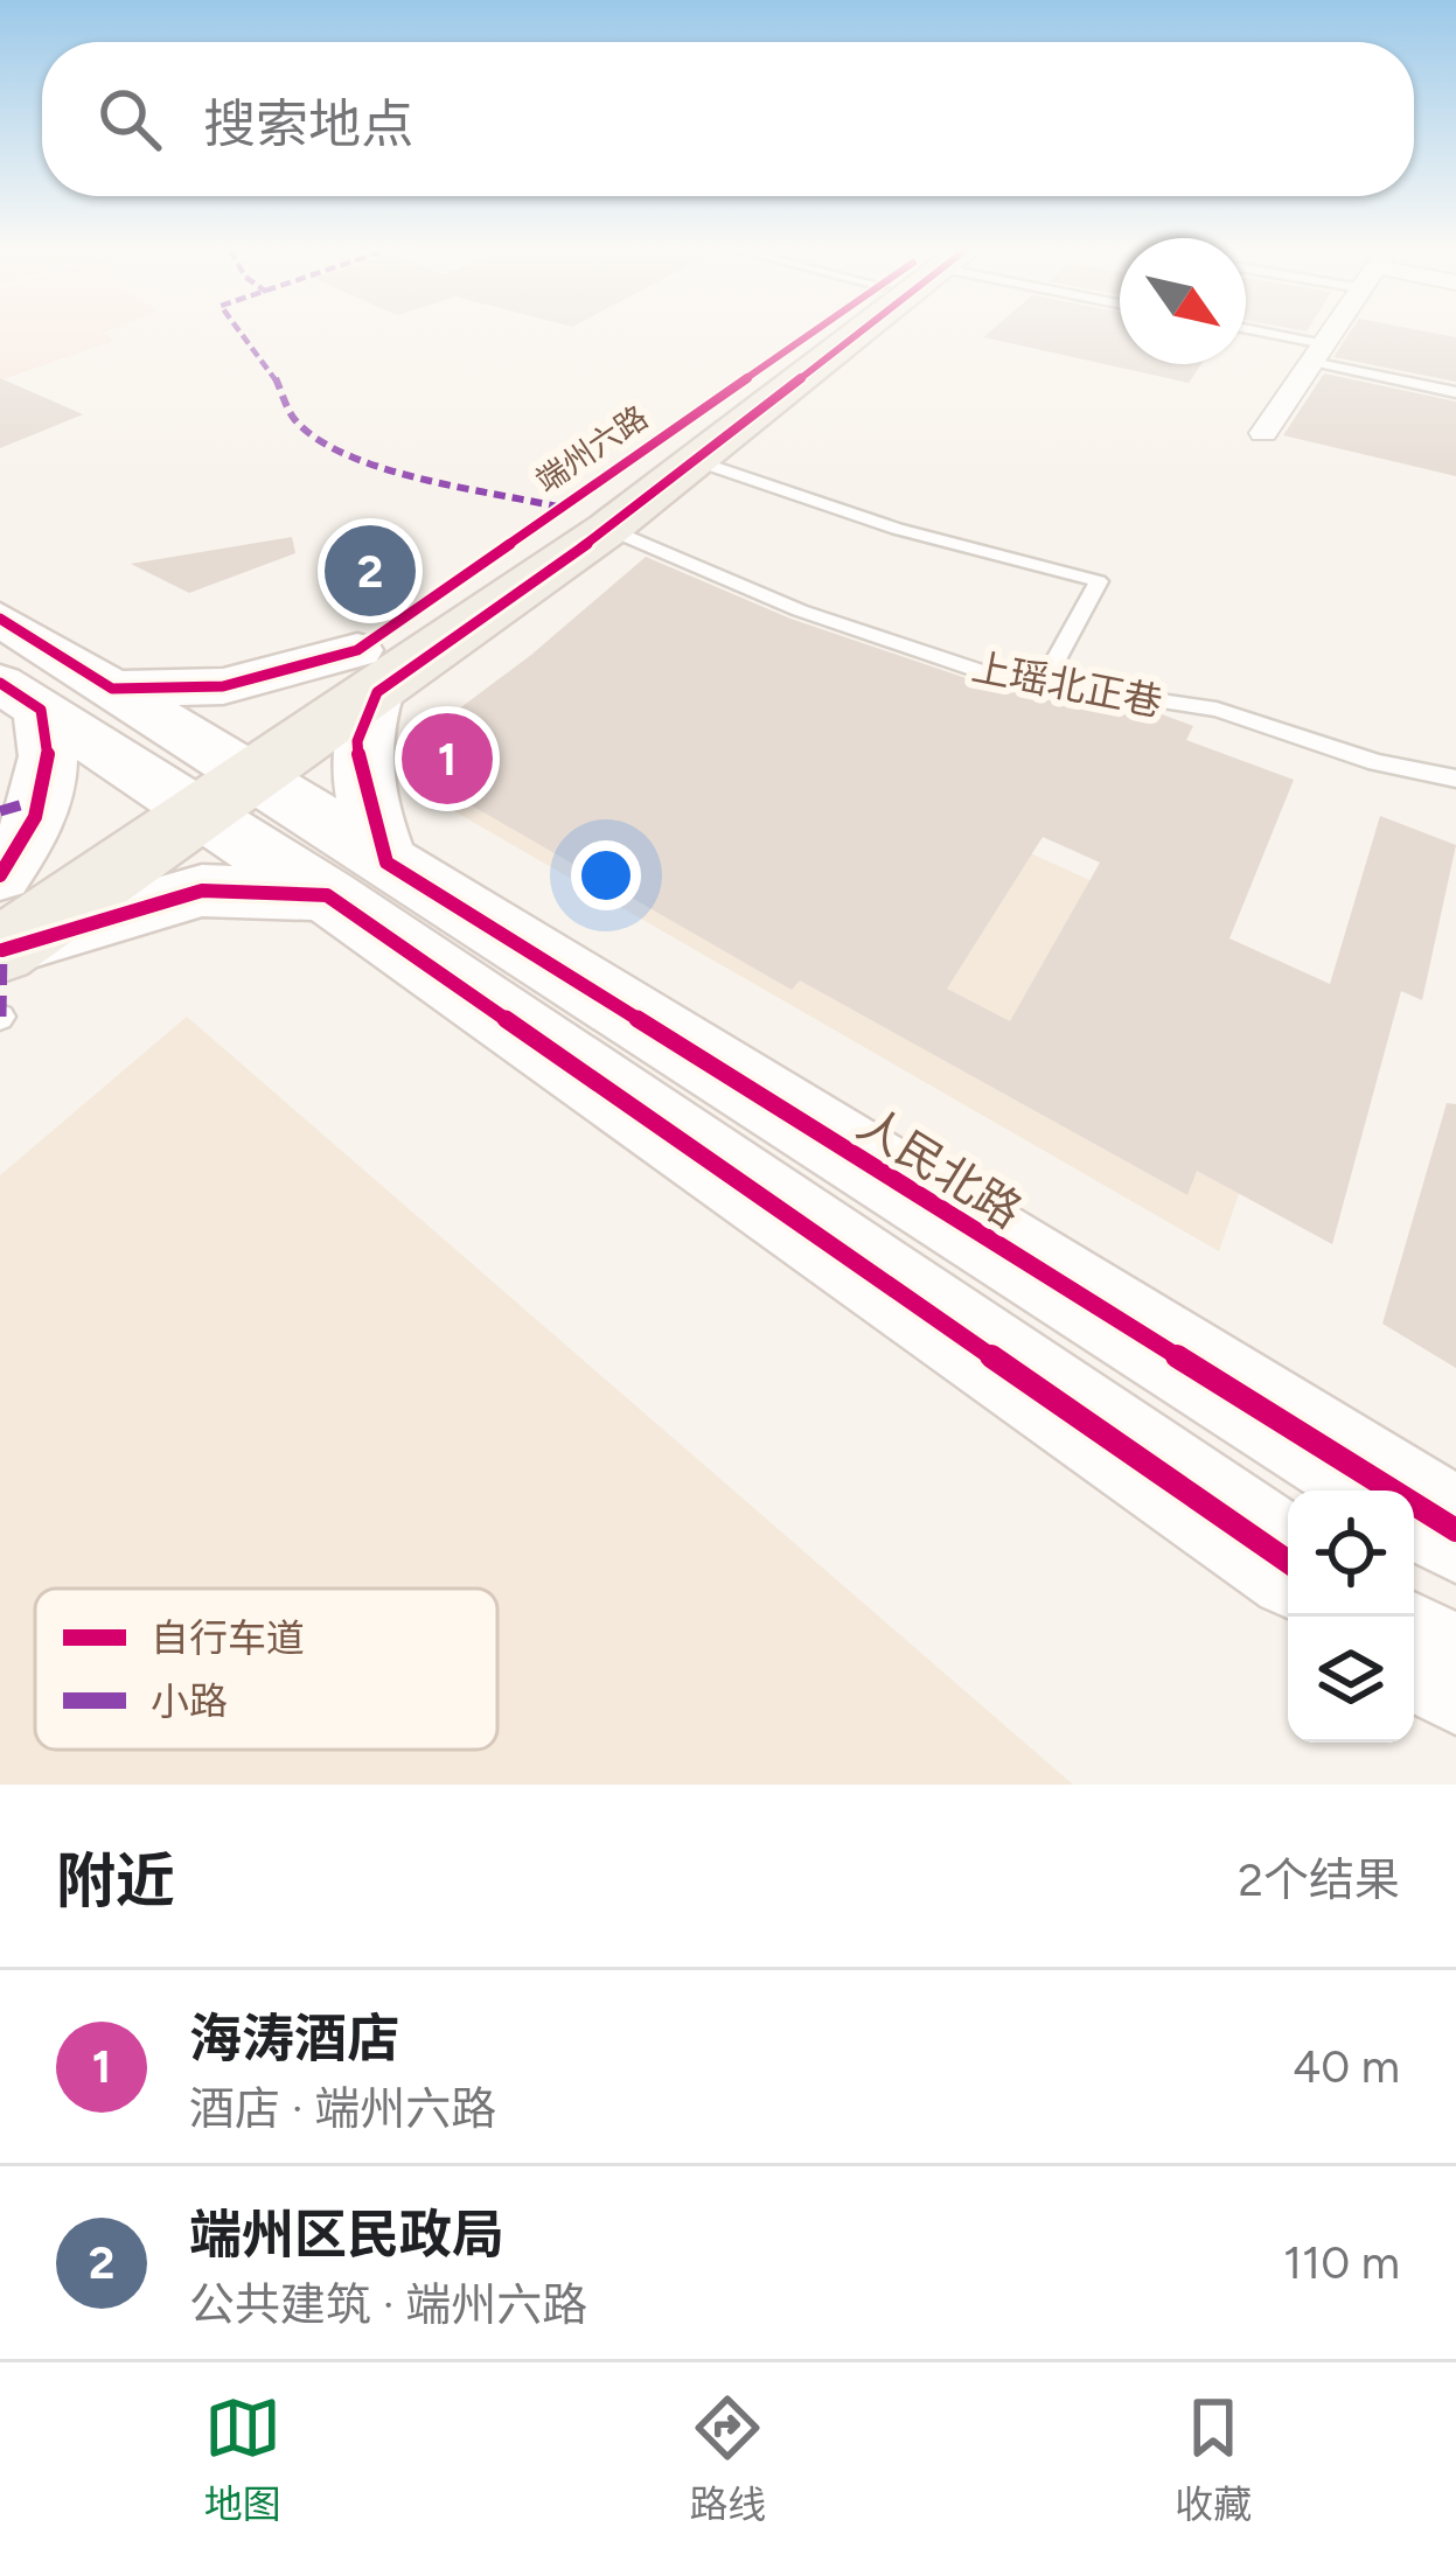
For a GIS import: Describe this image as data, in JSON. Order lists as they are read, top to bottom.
{
  "streets": {
    "main road": ["端州六路", "人民北路"],
    "lane": ["上瑶北正巷"]
  },
  "crossings": [
    ["端州六路", "上瑶北正巷"],
    ["端州六路", "人民北路"]
  ],
  "legend": ["自行车道", "小路"],
  "north": "bottom right",
  "page": {
    "search": "搜索地点",
    "pins": ["2", "1"],
    "heading": ["附近", "2个结果"],
    "list": [
      {
        "mark": "1",
        "name": "海涛酒店",
        "note": "酒店 · 端州六路",
        "value": "40 m"
      },
      {
        "mark": "2",
        "name": "端州区民政局",
        "note": "公共建筑 · 端州六路",
        "value": "110 m"
      }
    ],
    "nav": ["地图", "路线", "收藏"]
  }
}
